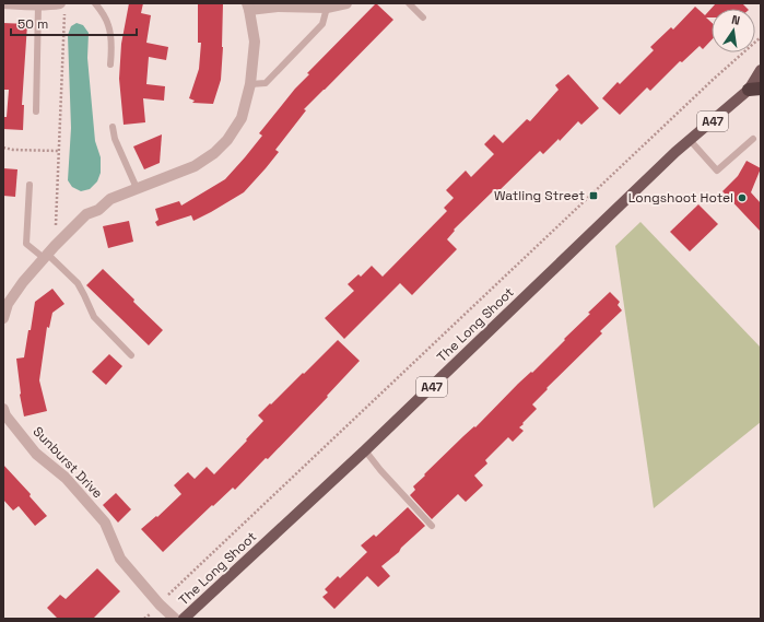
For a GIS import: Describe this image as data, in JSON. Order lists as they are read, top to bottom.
{
  "streets": {
    "main road": ["A47", "The Long Shoot"],
    "street": ["Sunburst Drive"]
  },
  "places": {
    "transit": ["Watling Street"],
    "other": ["Longshoot Hotel"]
  },
  "scale_bar": "50 m",
  "north": "top"
}
